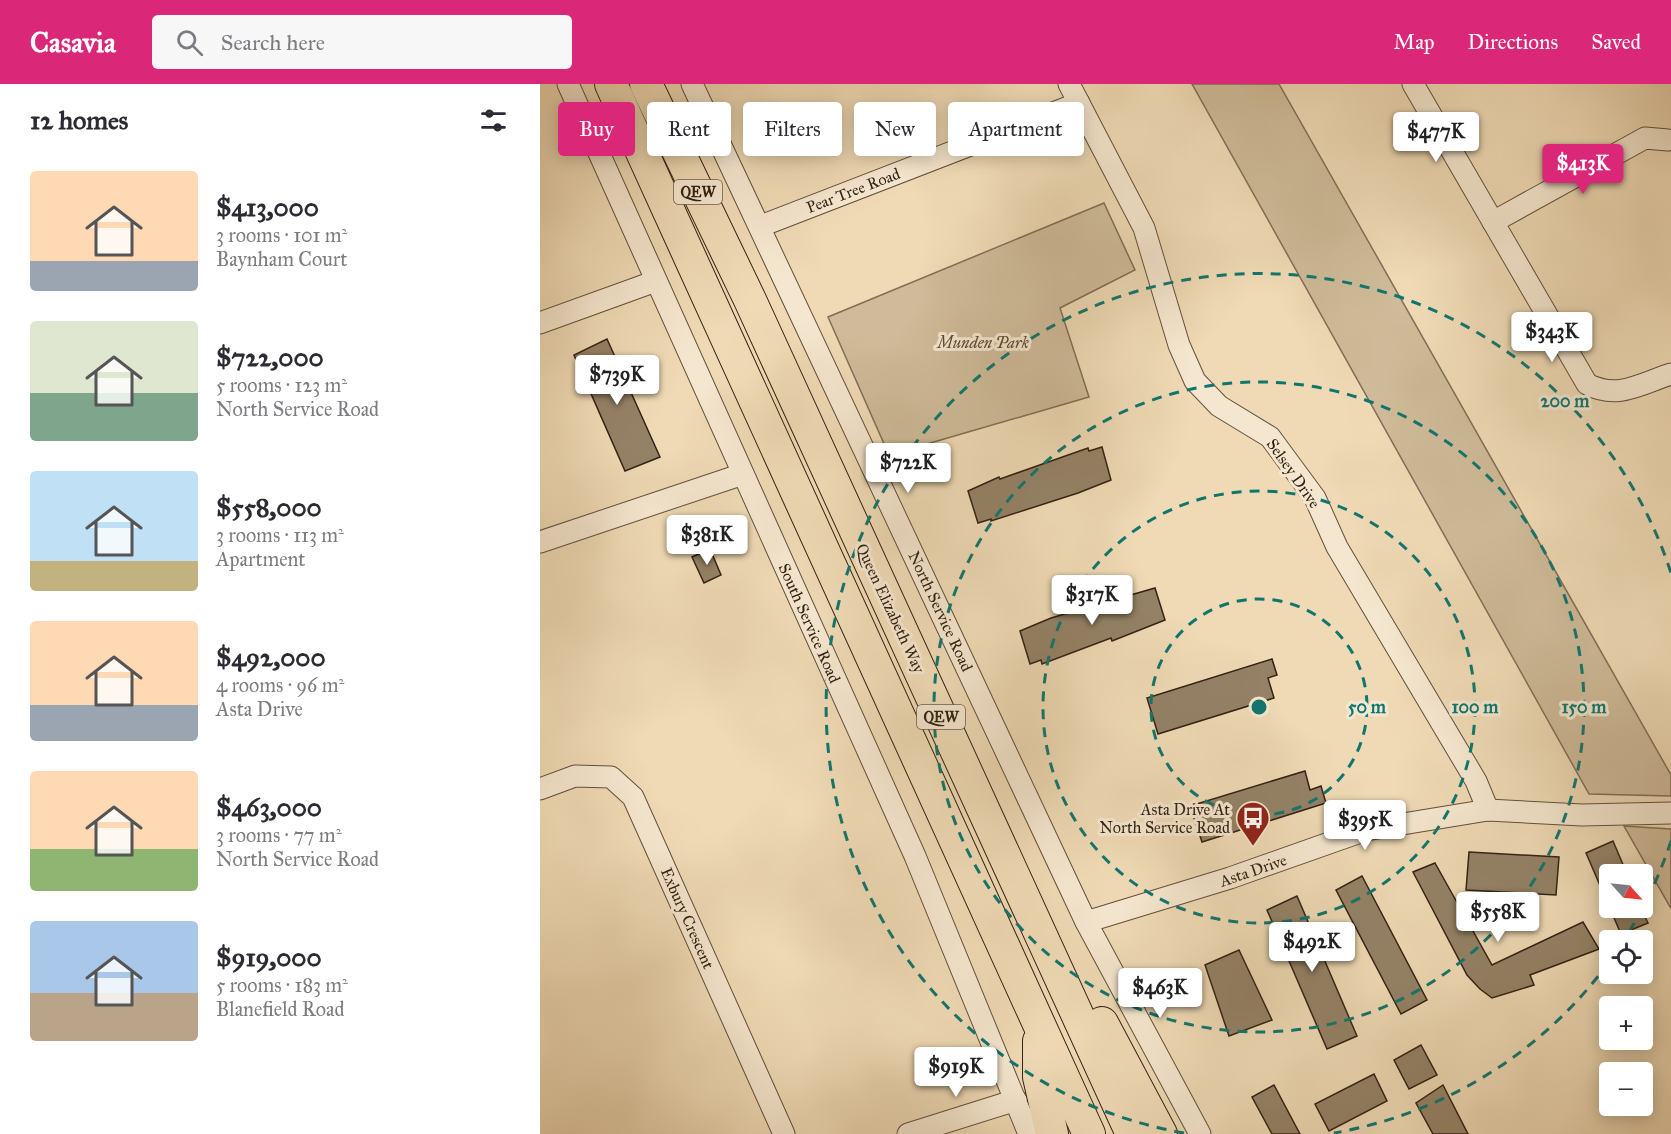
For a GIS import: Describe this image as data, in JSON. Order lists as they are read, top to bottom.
{
  "streets": {
    "highway": ["QEW", "Queen Elizabeth Way"],
    "street": [
      "Pear Tree Road",
      "Selsey Drive",
      "North Service Road",
      "South Service Road",
      "Asta Drive",
      "Exbury Crescent"
    ]
  },
  "crossings": [
    ["Pear Tree Road", "North Service Road"],
    ["Selsey Drive", "Asta Drive"],
    ["North Service Road", "Asta Drive"]
  ],
  "parks": ["Munden Park"],
  "places": {
    "bus stop": ["Asta Drive At North Service Road"]
  },
  "north": "bottom right",
  "page": {
    "header": "Casavia",
    "search": "Search here",
    "nav": ["Map", "Directions", "Saved"],
    "heading": "12 homes",
    "chip": [
      "Buy",
      "Rent",
      "Filters",
      "New",
      "Apartment"
    ],
    "price": [
      "$477K",
      "$413K",
      "$343K",
      "$739K",
      "$722K",
      "$381K",
      "$317K",
      "$395K",
      "$558K",
      "$492K",
      "$463K",
      "$919K"
    ],
    "list": [
      {
        "name": "$413,000",
        "note": "3 rooms · 101 m² · Baynham Court"
      },
      {
        "name": "$722,000",
        "note": "5 rooms · 123 m² · North Service Road"
      },
      {
        "name": "$558,000",
        "note": "3 rooms · 113 m² · Apartment"
      },
      {
        "name": "$492,000",
        "note": "4 rooms · 96 m² · Asta Drive"
      },
      {
        "name": "$463,000",
        "note": "3 rooms · 77 m² · North Service Road"
      },
      {
        "name": "$919,000",
        "note": "5 rooms · 183 m² · Blanefield Road"
      }
    ],
    "map_buttons": ["+", "−"]
  },
  "rings": [
    "200 m",
    "50 m",
    "100 m",
    "150 m"
  ]
}
